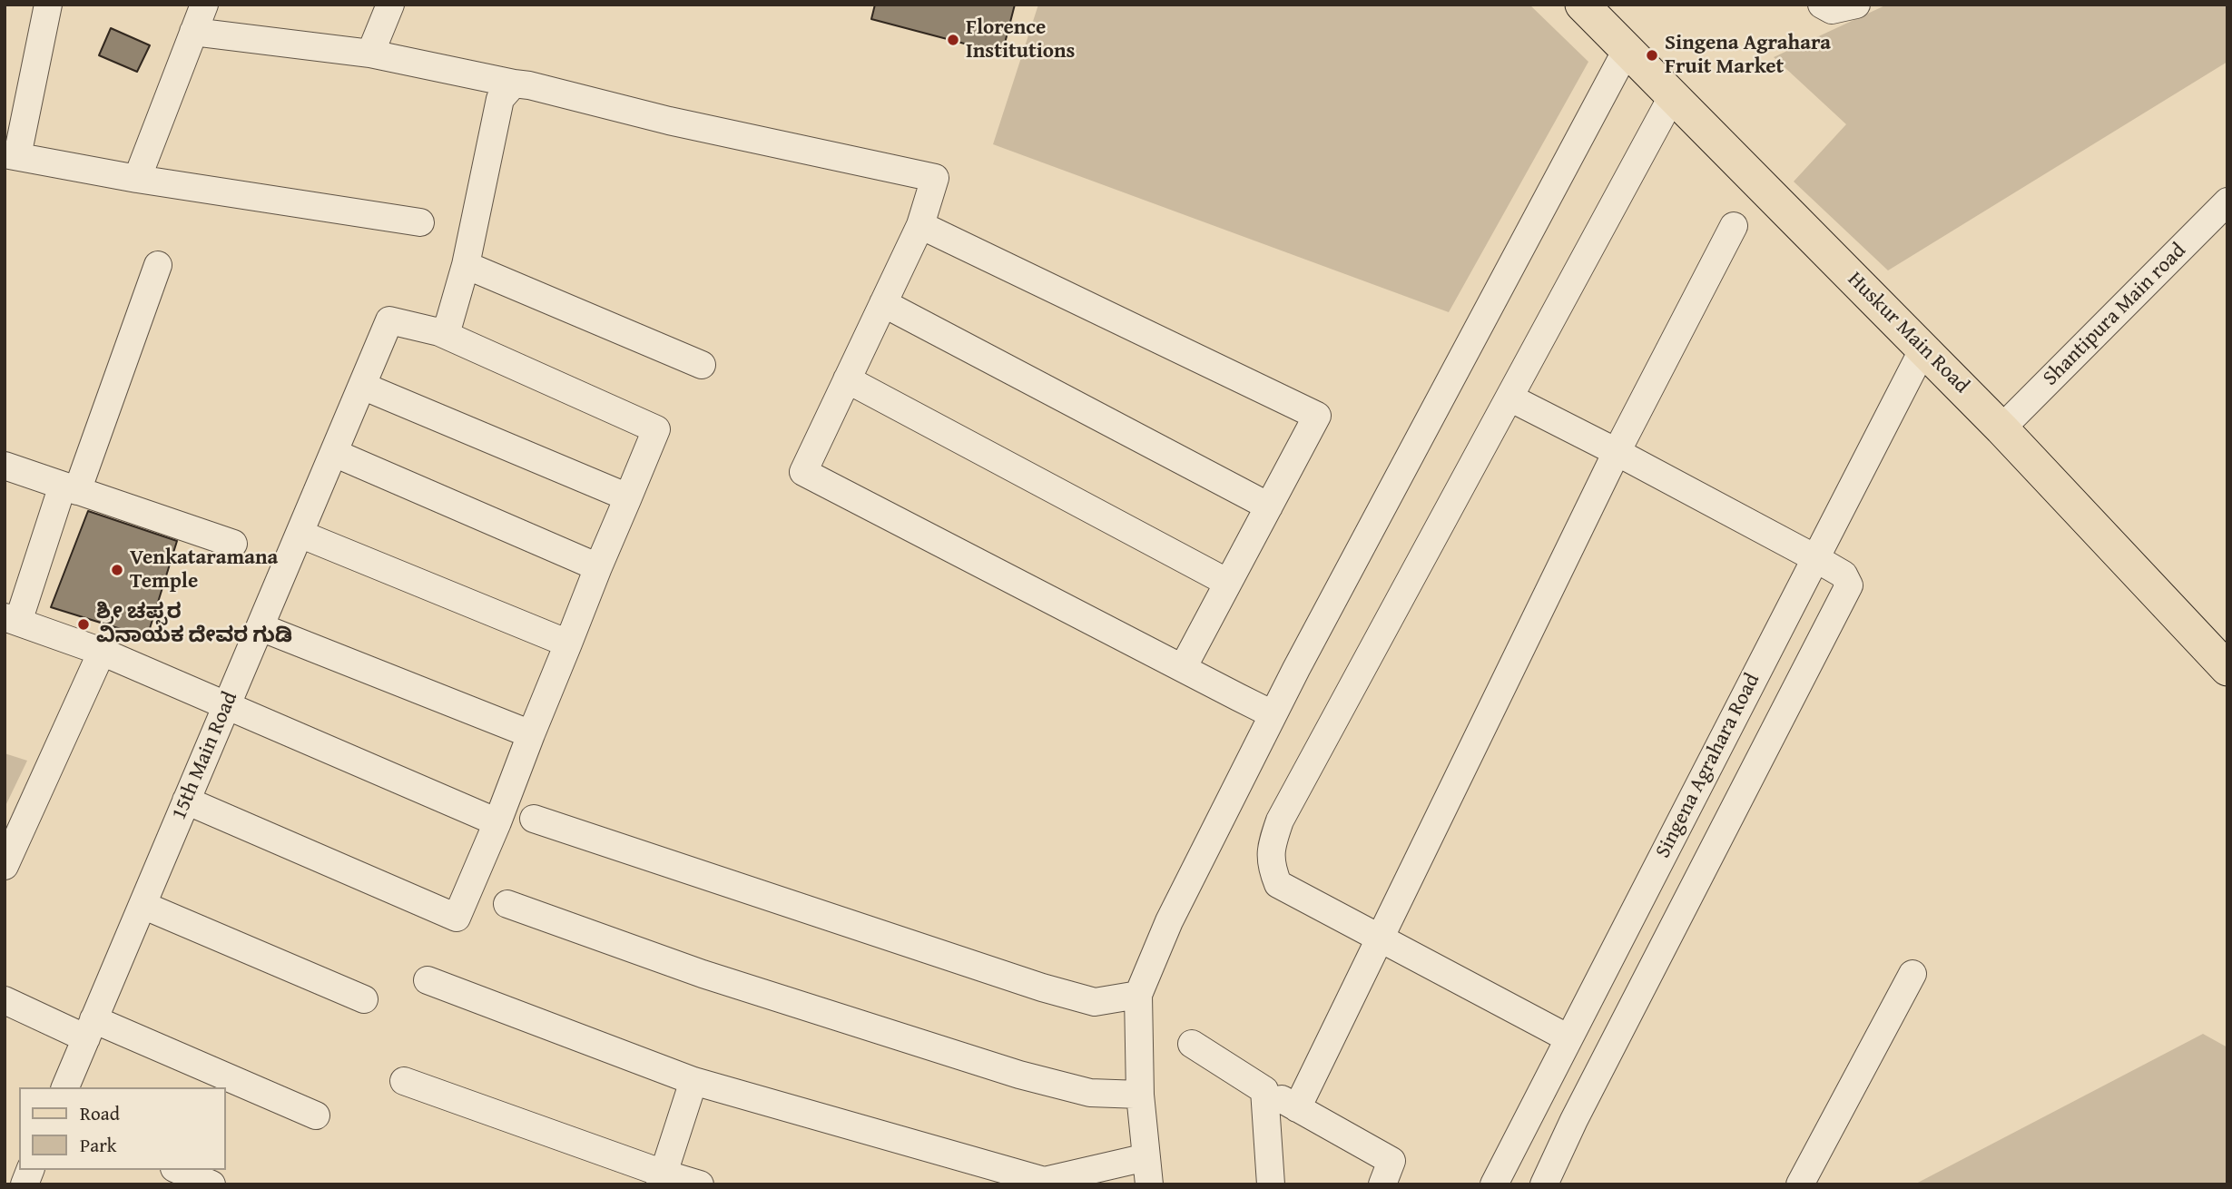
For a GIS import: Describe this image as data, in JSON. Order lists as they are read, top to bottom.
{
  "streets": {
    "main road": ["Huskur Main Road"],
    "street": ["Shantipura Main road", "15th Main Road", "Singena Agrahara Road"]
  },
  "crossings": [
    ["Shantipura Main road", "Huskur Main Road"],
    ["Huskur Main Road", "Singena Agrahara Road"]
  ],
  "places": [
    "Florence Institutions",
    "Singena Agrahara Fruit Market",
    "Venkataramana Temple",
    "ಶ್ರೀ ಚಪ್ಪರ ವಿನಾಯಕ ದೇವರ ಗುಡಿ"
  ],
  "legend": ["Road", "Park"]
}
